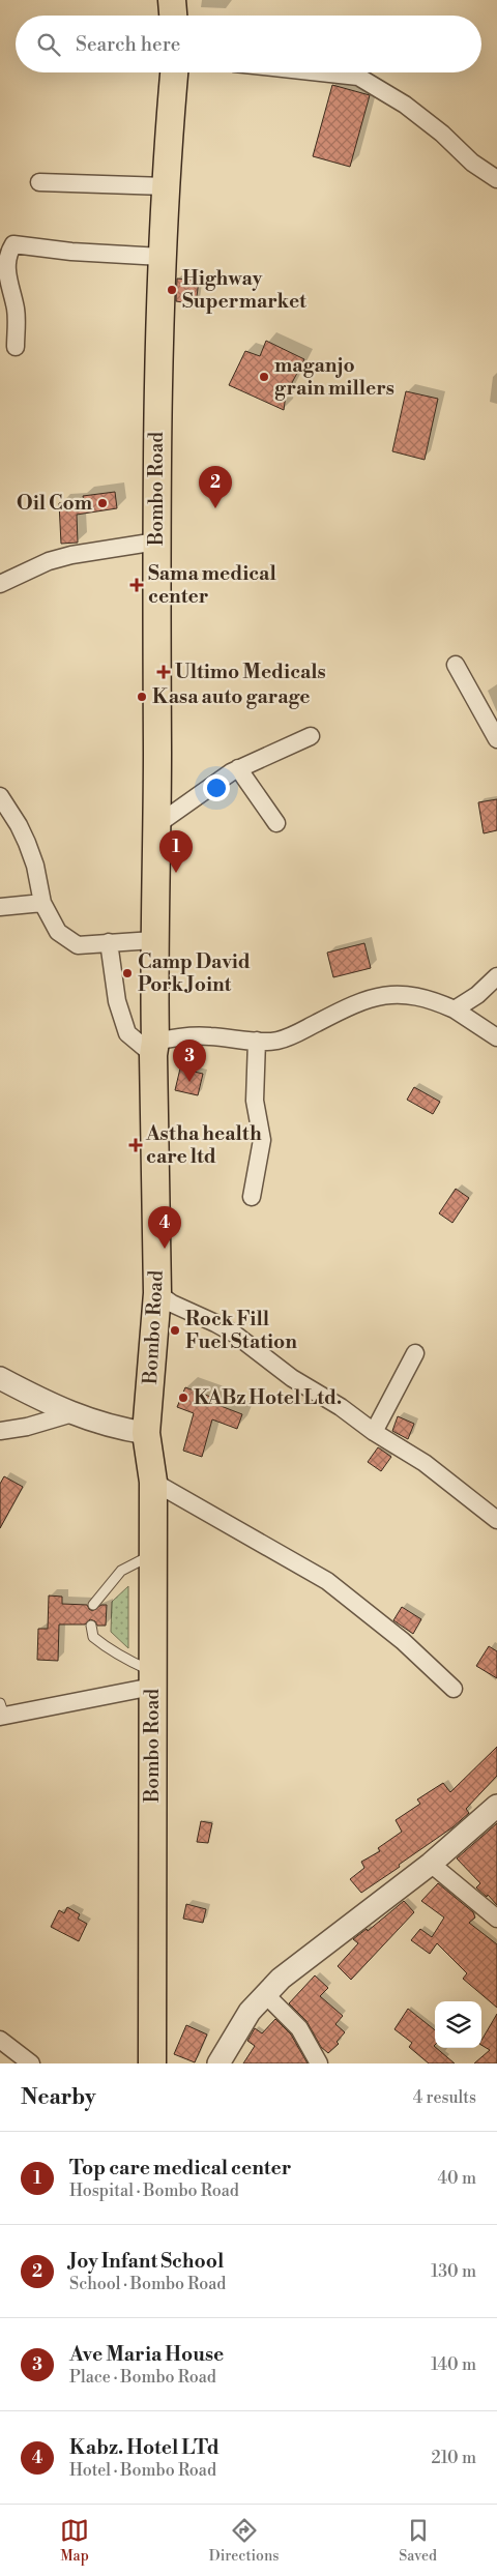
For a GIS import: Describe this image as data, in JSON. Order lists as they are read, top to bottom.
{
  "streets": {
    "main road": ["Bombo Road"]
  },
  "places": {
    "other": [
      "Highway Supermarket",
      "maganjo grain millers",
      "Oil Com",
      "Kasa auto garage",
      "Camp David Pork Joint",
      "Rock Fill Fuel Station",
      "KABz Hotel Ltd."
    ],
    "health": ["Sama medical center", "Ultimo Medicals", "Astha health care ltd"]
  },
  "page": {
    "search": "Search here",
    "pins": [
      "2",
      "1",
      "3",
      "4"
    ],
    "heading": ["Nearby", "4 results"],
    "list": [
      {
        "mark": "1",
        "name": "Top care medical center",
        "note": "Hospital · Bombo Road",
        "value": "40 m"
      },
      {
        "mark": "2",
        "name": "Joy Infant School",
        "note": "School · Bombo Road",
        "value": "130 m"
      },
      {
        "mark": "3",
        "name": "Ave Maria House",
        "note": "Place · Bombo Road",
        "value": "140 m"
      },
      {
        "mark": "4",
        "name": "Kabz. Hotel LTd",
        "note": "Hotel · Bombo Road",
        "value": "210 m"
      }
    ],
    "nav": ["Map", "Directions", "Saved"]
  }
}
